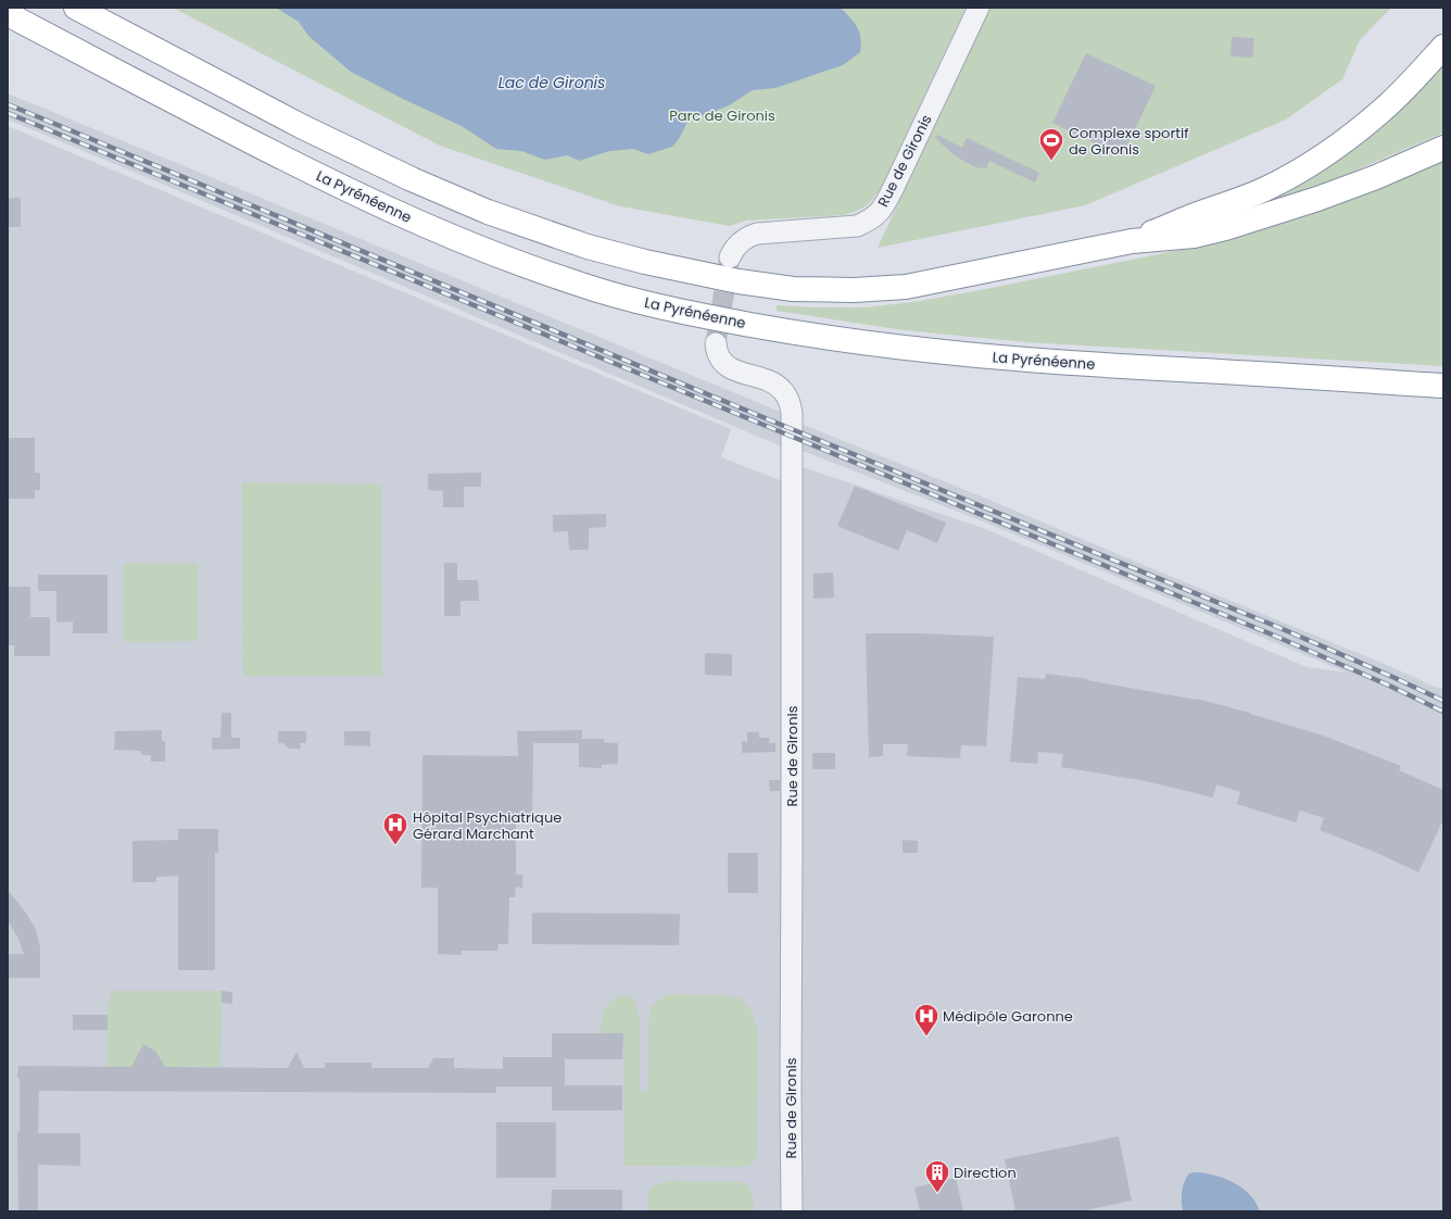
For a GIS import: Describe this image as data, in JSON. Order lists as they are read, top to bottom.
{
  "streets": {
    "highway": ["La Pyrénéenne"],
    "street": ["Rue de Gironis"]
  },
  "water": ["Lac de Gironis"],
  "parks": ["Parc de Gironis"],
  "places": {
    "sports": ["Complexe sportif de Gironis"],
    "hospital": ["Hôpital Psychiatrique Gérard Marchant", "Médipôle Garonne"],
    "building": ["Direction"]
  }
}
